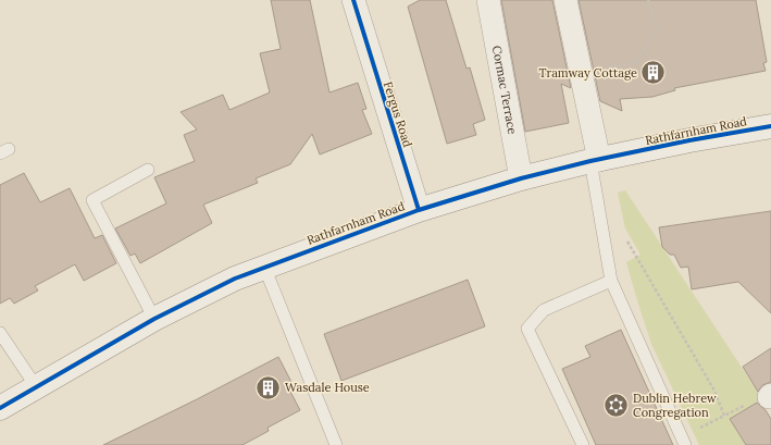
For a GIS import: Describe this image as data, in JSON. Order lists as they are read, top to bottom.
{
  "streets": {
    "main road": ["Rathfarnham Road"],
    "street": ["Cormac Terrace", "Fergus Road"]
  },
  "crossings": [
    ["Cormac Terrace", "Rathfarnham Road"],
    ["Fergus Road", "Rathfarnham Road"]
  ],
  "places": {
    "building": ["Tramway Cottage", "Wasdale House"],
    "synagogue": ["Dublin Hebrew Congregation"]
  }
}
